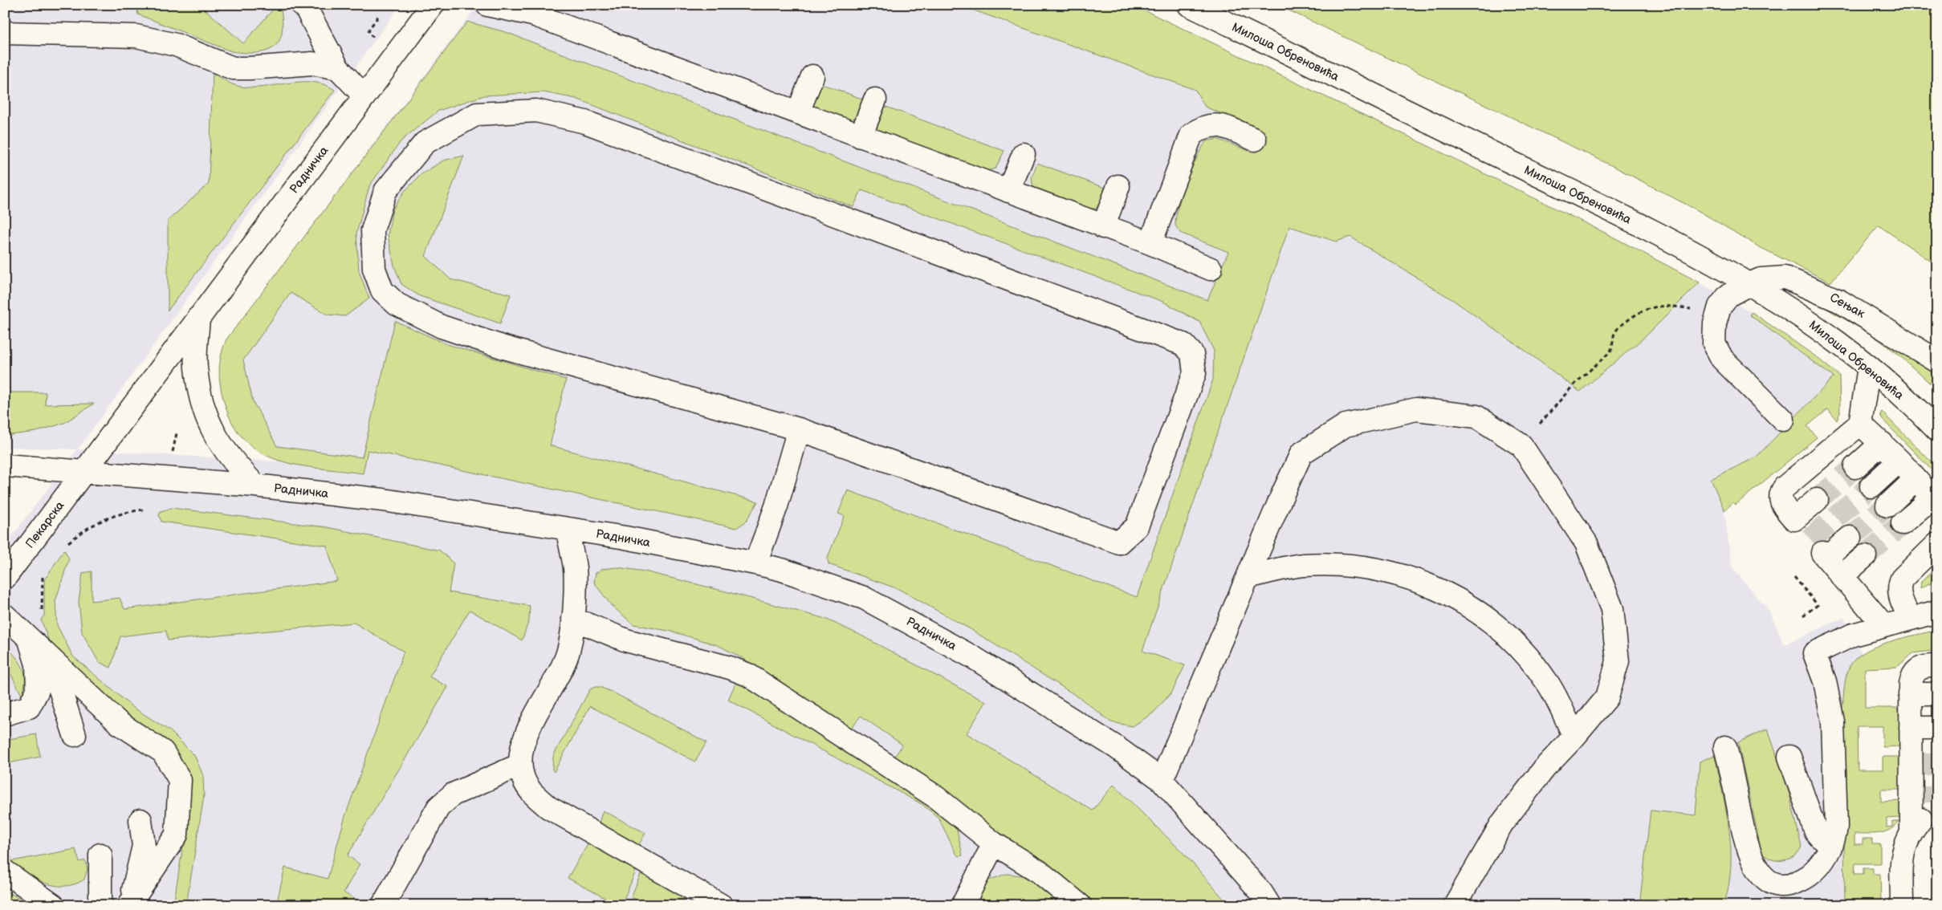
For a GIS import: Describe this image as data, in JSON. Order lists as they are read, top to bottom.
{
  "streets": {
    "street": [
      "Милоша Обреновића",
      "Радничка",
      "Сењак",
      "Пекарска"
    ]
  },
  "crossings": [
    ["Милоша Обреновића", "Сењак"],
    ["Радничка", "Пекарска"]
  ]
}
